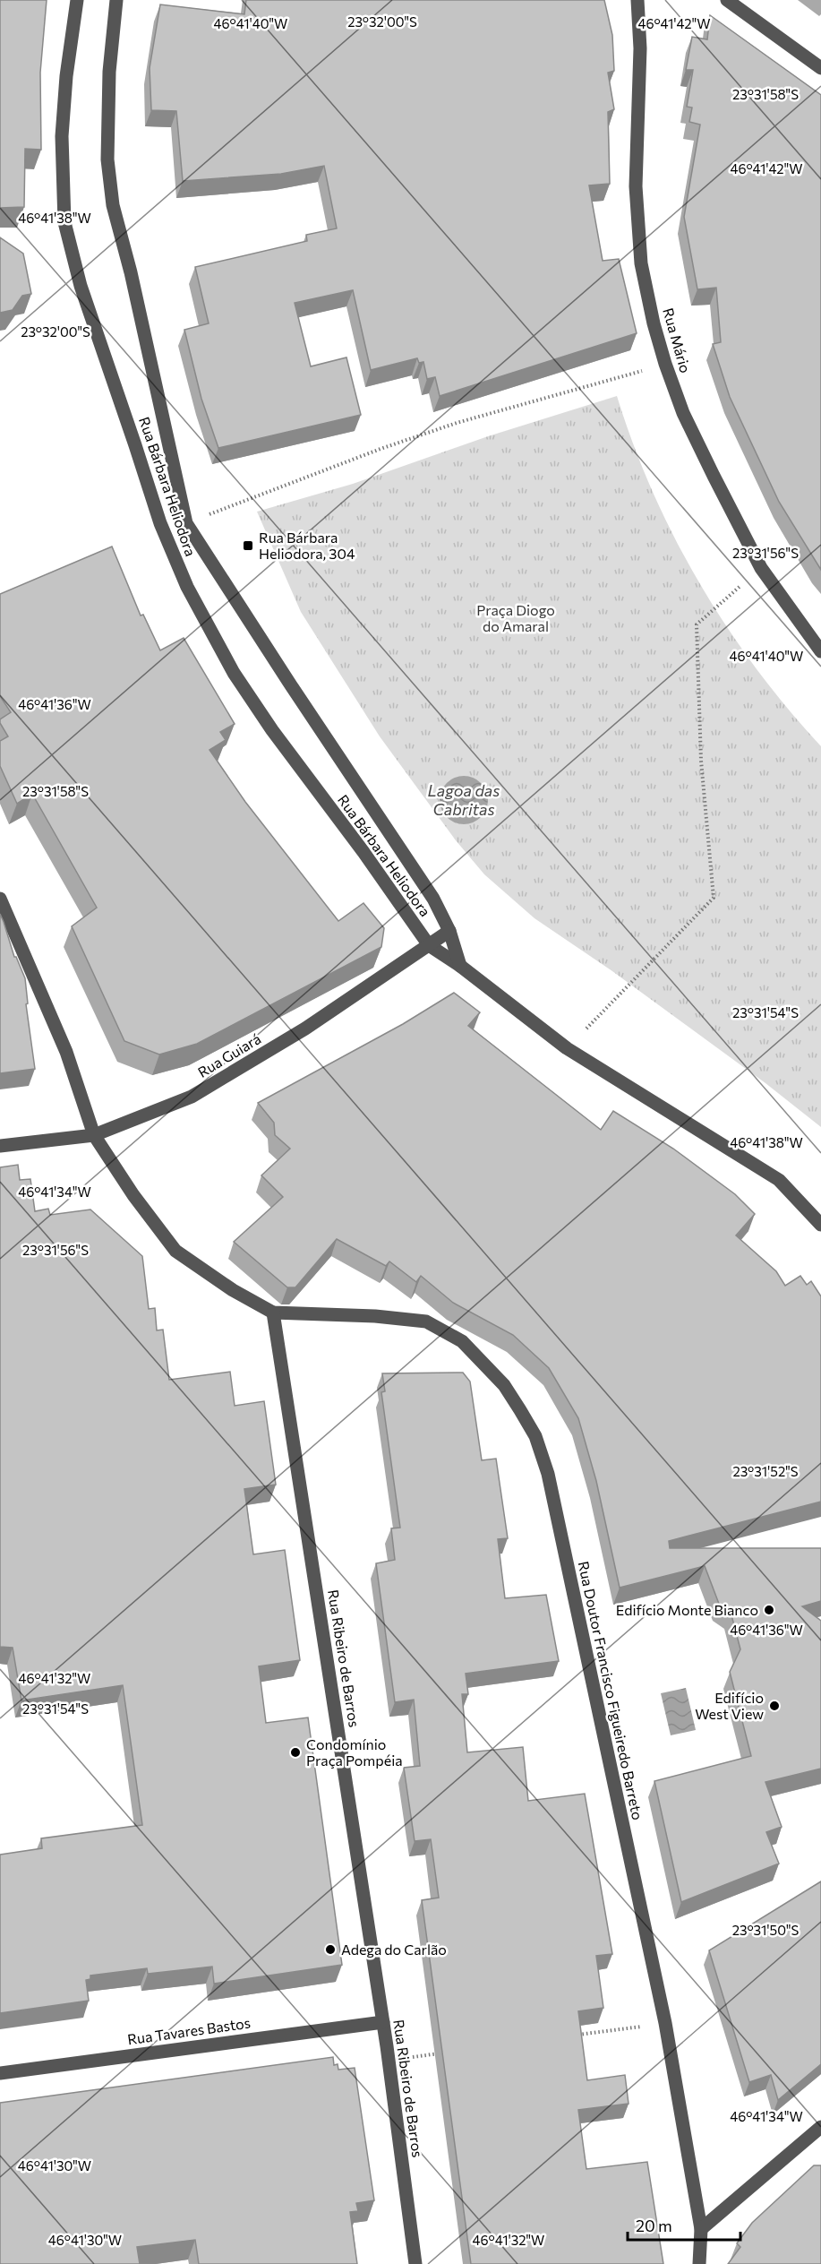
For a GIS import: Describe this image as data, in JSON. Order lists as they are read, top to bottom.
{
  "streets": {
    "street": [
      "Rua Mário",
      "Rua Bárbara Heliodora",
      "Rua Guiará",
      "Rua Ribeiro de Barros",
      "Rua Doutor Francisco Figueiredo Barreto",
      "Rua Tavares Bastos"
    ]
  },
  "crossings": [
    ["Rua Bárbara Heliodora", "Rua Guiará"],
    ["Rua Ribeiro de Barros", "Rua Doutor Francisco Figueiredo Barreto"],
    ["Rua Ribeiro de Barros", "Rua Tavares Bastos"]
  ],
  "water": ["Lagoa das Cabritas"],
  "parks": ["Praça Diogo do Amaral"],
  "places": {
    "transit": ["Rua Bárbara Heliodora, 304"],
    "other": [
      "Edifício Monte Bianco",
      "Edifício West View",
      "Condomínio Praça Pompéia",
      "Adega do Carlão"
    ]
  },
  "scale_bar": "20 m",
  "coordinates": [
    "23°32'00\"S",
    "46°41'40\"W",
    "46°41'42\"W",
    "23°31'58\"S",
    "46°41'38\"W",
    "23°31'56\"S",
    "46°41'36\"W",
    "23°31'54\"S",
    "46°41'34\"W",
    "23°31'52\"S",
    "46°41'32\"W",
    "23°31'50\"S",
    "46°41'30\"W"
  ]
}
